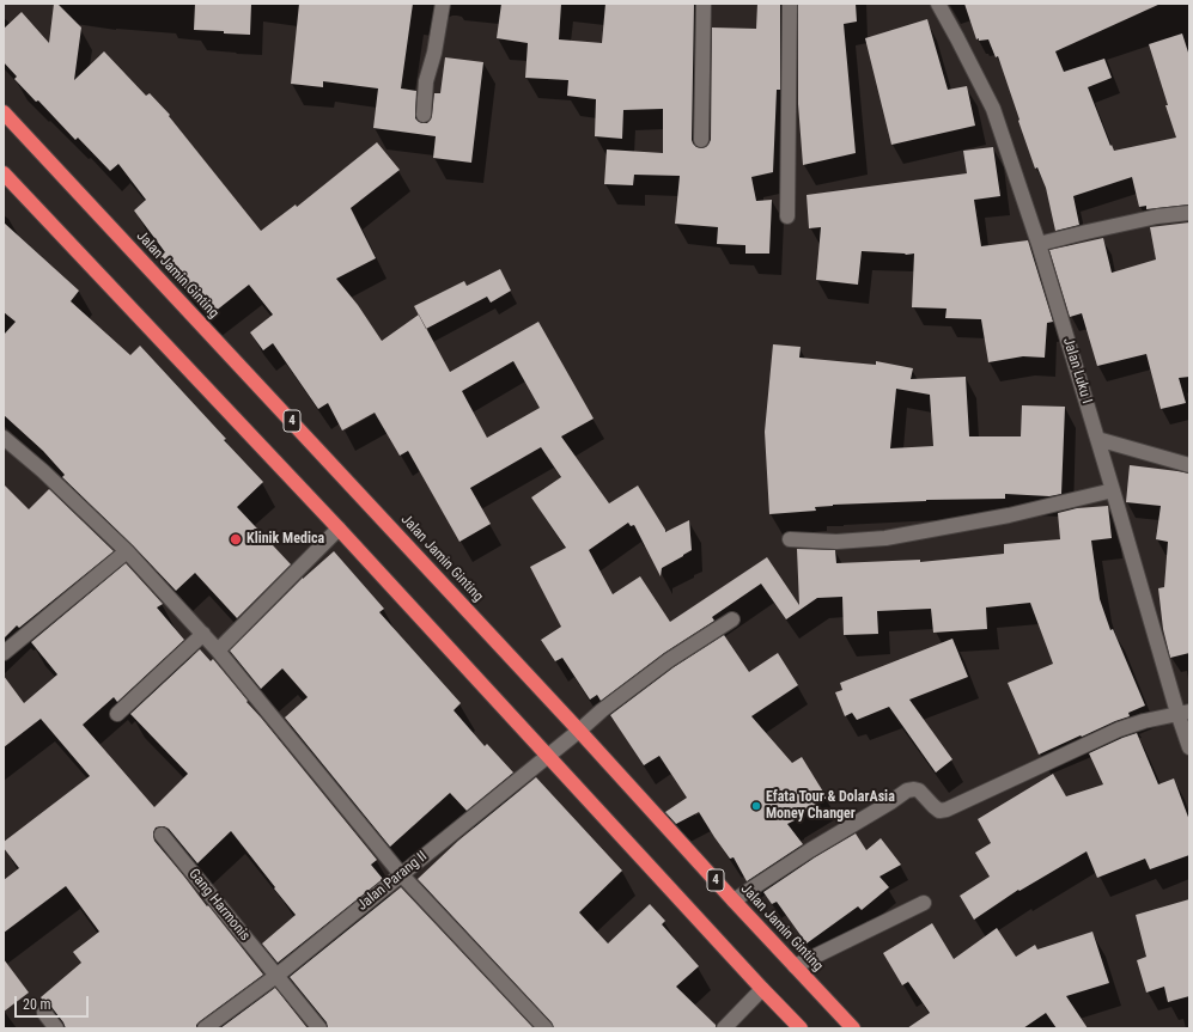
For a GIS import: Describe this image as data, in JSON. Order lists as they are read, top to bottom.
{
  "streets": {
    "highway": ["Jalan Jamin Ginting", "4"],
    "street": ["Jalan Luku I", "Jalan Parang II", "Gang Harmonis"]
  },
  "crossings": [
    ["Jalan Jamin Ginting", "Jalan Parang II"],
    ["Jalan Parang II", "Gang Harmonis"]
  ],
  "places": ["Klinik Medica", "Efata Tour & DolarAsia Money Changer"],
  "scale_bar": "20 m"
}
